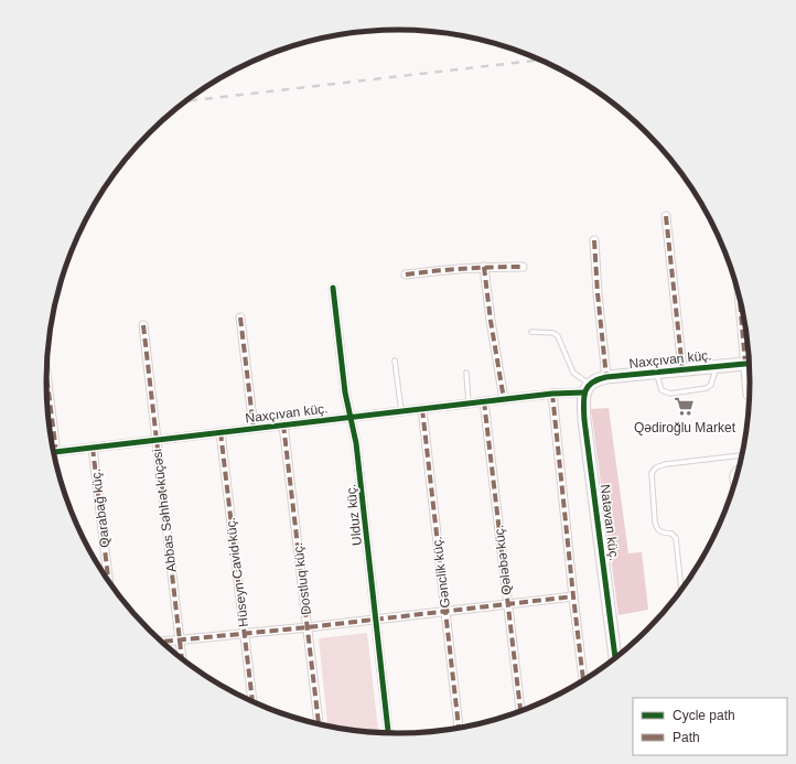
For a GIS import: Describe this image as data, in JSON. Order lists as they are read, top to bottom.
{
  "streets": {
    "street": [
      "Naxçıvan küç.",
      "Qarabağ küç.",
      "Abbas Səhhət küçəsi",
      "Ulduz küç.",
      "Natəvan küç.",
      "Qələbə küç.",
      "Hüseyn Cavid küç.",
      "Gənclik küç.",
      "Dostluq küç."
    ]
  },
  "crossings": [
    ["Naxçıvan küç.", "Qarabağ küç."],
    ["Naxçıvan küç.", "Abbas Səhhət küçəsi"],
    ["Naxçıvan küç.", "Ulduz küç."],
    ["Naxçıvan küç.", "Natəvan küç."],
    ["Naxçıvan küç.", "Qələbə küç."],
    ["Naxçıvan küç.", "Hüseyn Cavid küç."],
    ["Naxçıvan küç.", "Gənclik küç."],
    ["Naxçıvan küç.", "Dostluq küç."]
  ],
  "places": {
    "supermarket": ["Qədiroğlu Market"]
  },
  "legend": ["Cycle path", "Path"]
}
